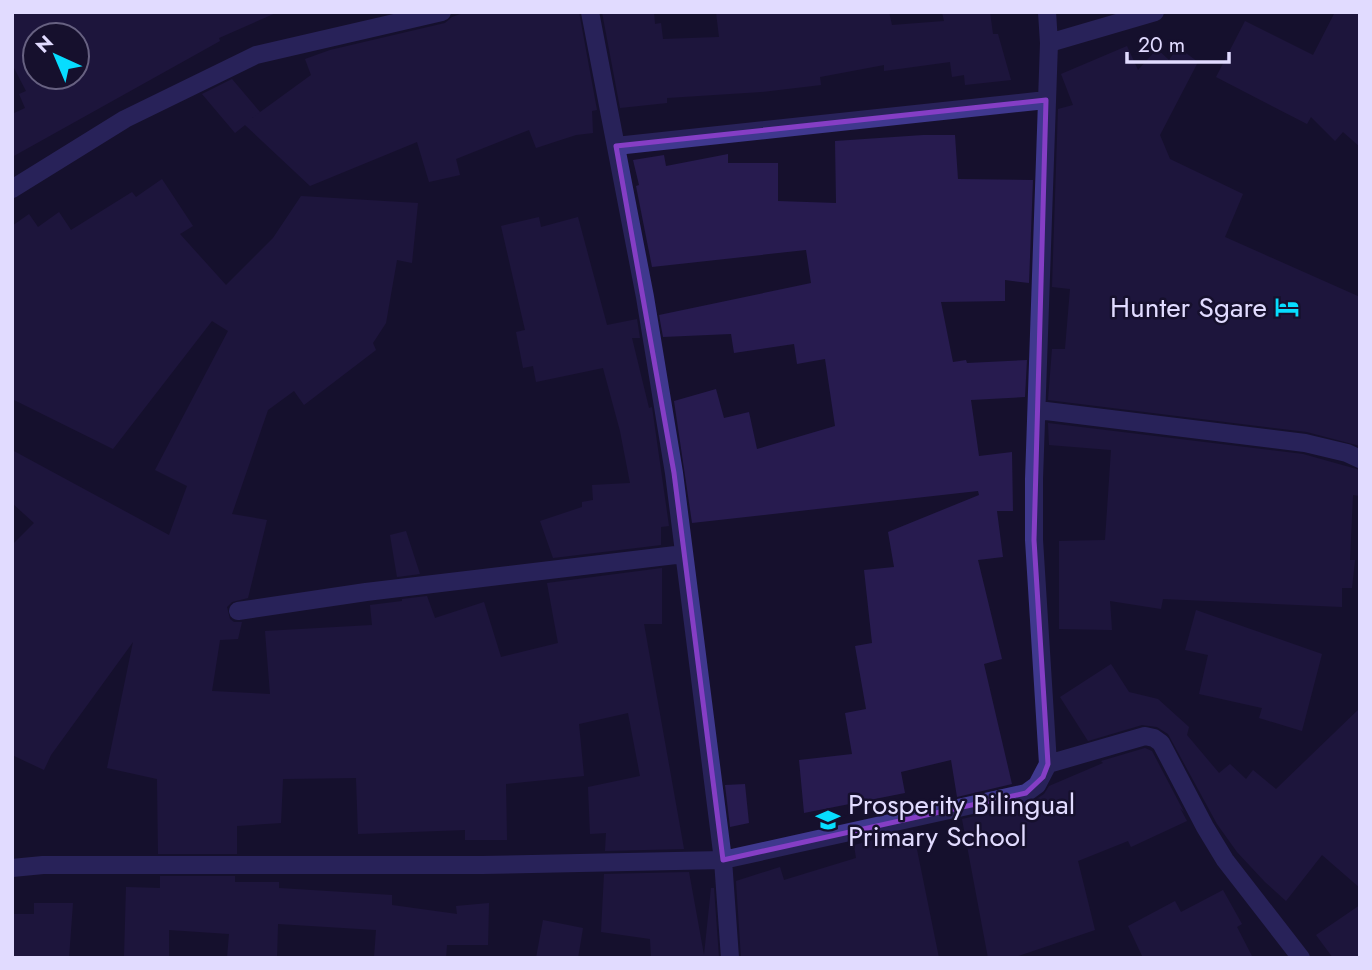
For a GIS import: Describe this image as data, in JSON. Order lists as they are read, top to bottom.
{
  "places": {
    "hotel": ["Hunter Sgare"],
    "school or university": ["Prosperity Bilingual Primary School"]
  },
  "scale_bar": "20 m",
  "north": "top left"
}
